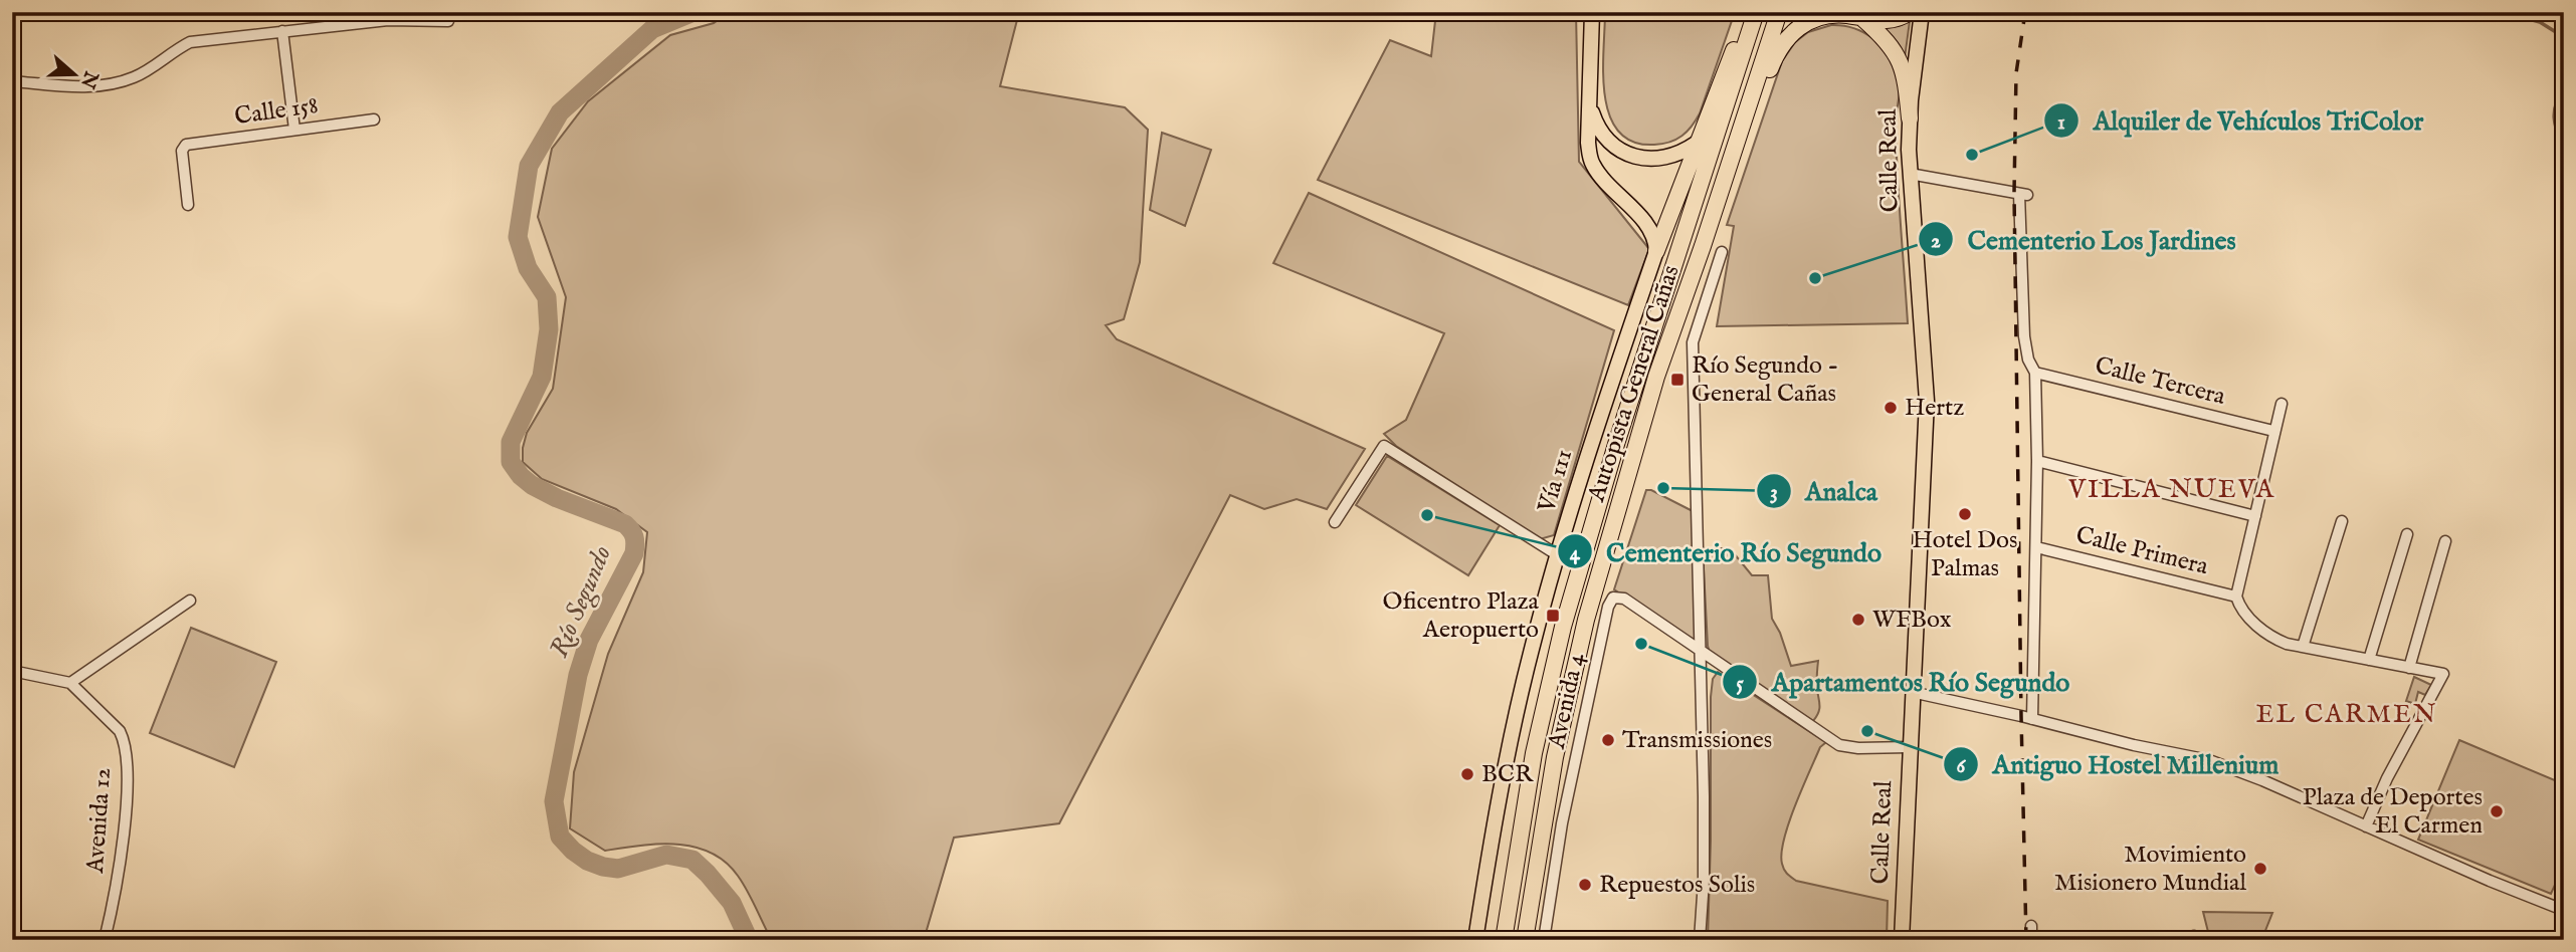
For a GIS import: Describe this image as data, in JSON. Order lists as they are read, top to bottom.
{
  "streets": {
    "highway": ["Autopista General Cañas"],
    "main road": ["Calle Real", "Vía 111"],
    "street": [
      "Calle 158",
      "Calle Tercera",
      "Calle Primera",
      "Avenida 4",
      "Avenida 12"
    ]
  },
  "districts": ["VILLA NUEVA", "EL CARMEN"],
  "water": ["Río Segundo"],
  "places": {
    "other": [
      "Alquiler de Vehículos TriColor",
      "Cementerio Los Jardines",
      "Hertz",
      "Analca",
      "Hotel Dos Palmas",
      "Cementerio Río Segundo",
      "WFBox",
      "Apartamentos Río Segundo",
      "Antiguo Hostel Millenium",
      "Transmissiones",
      "BCR",
      "Plaza de Deportes El Carmen",
      "Movimiento Misionero Mundial",
      "Repuestos Solis"
    ],
    "transit": ["Río Segundo - General Cañas", "Oficentro Plaza Aeropuerto"]
  },
  "north": "right"
}
